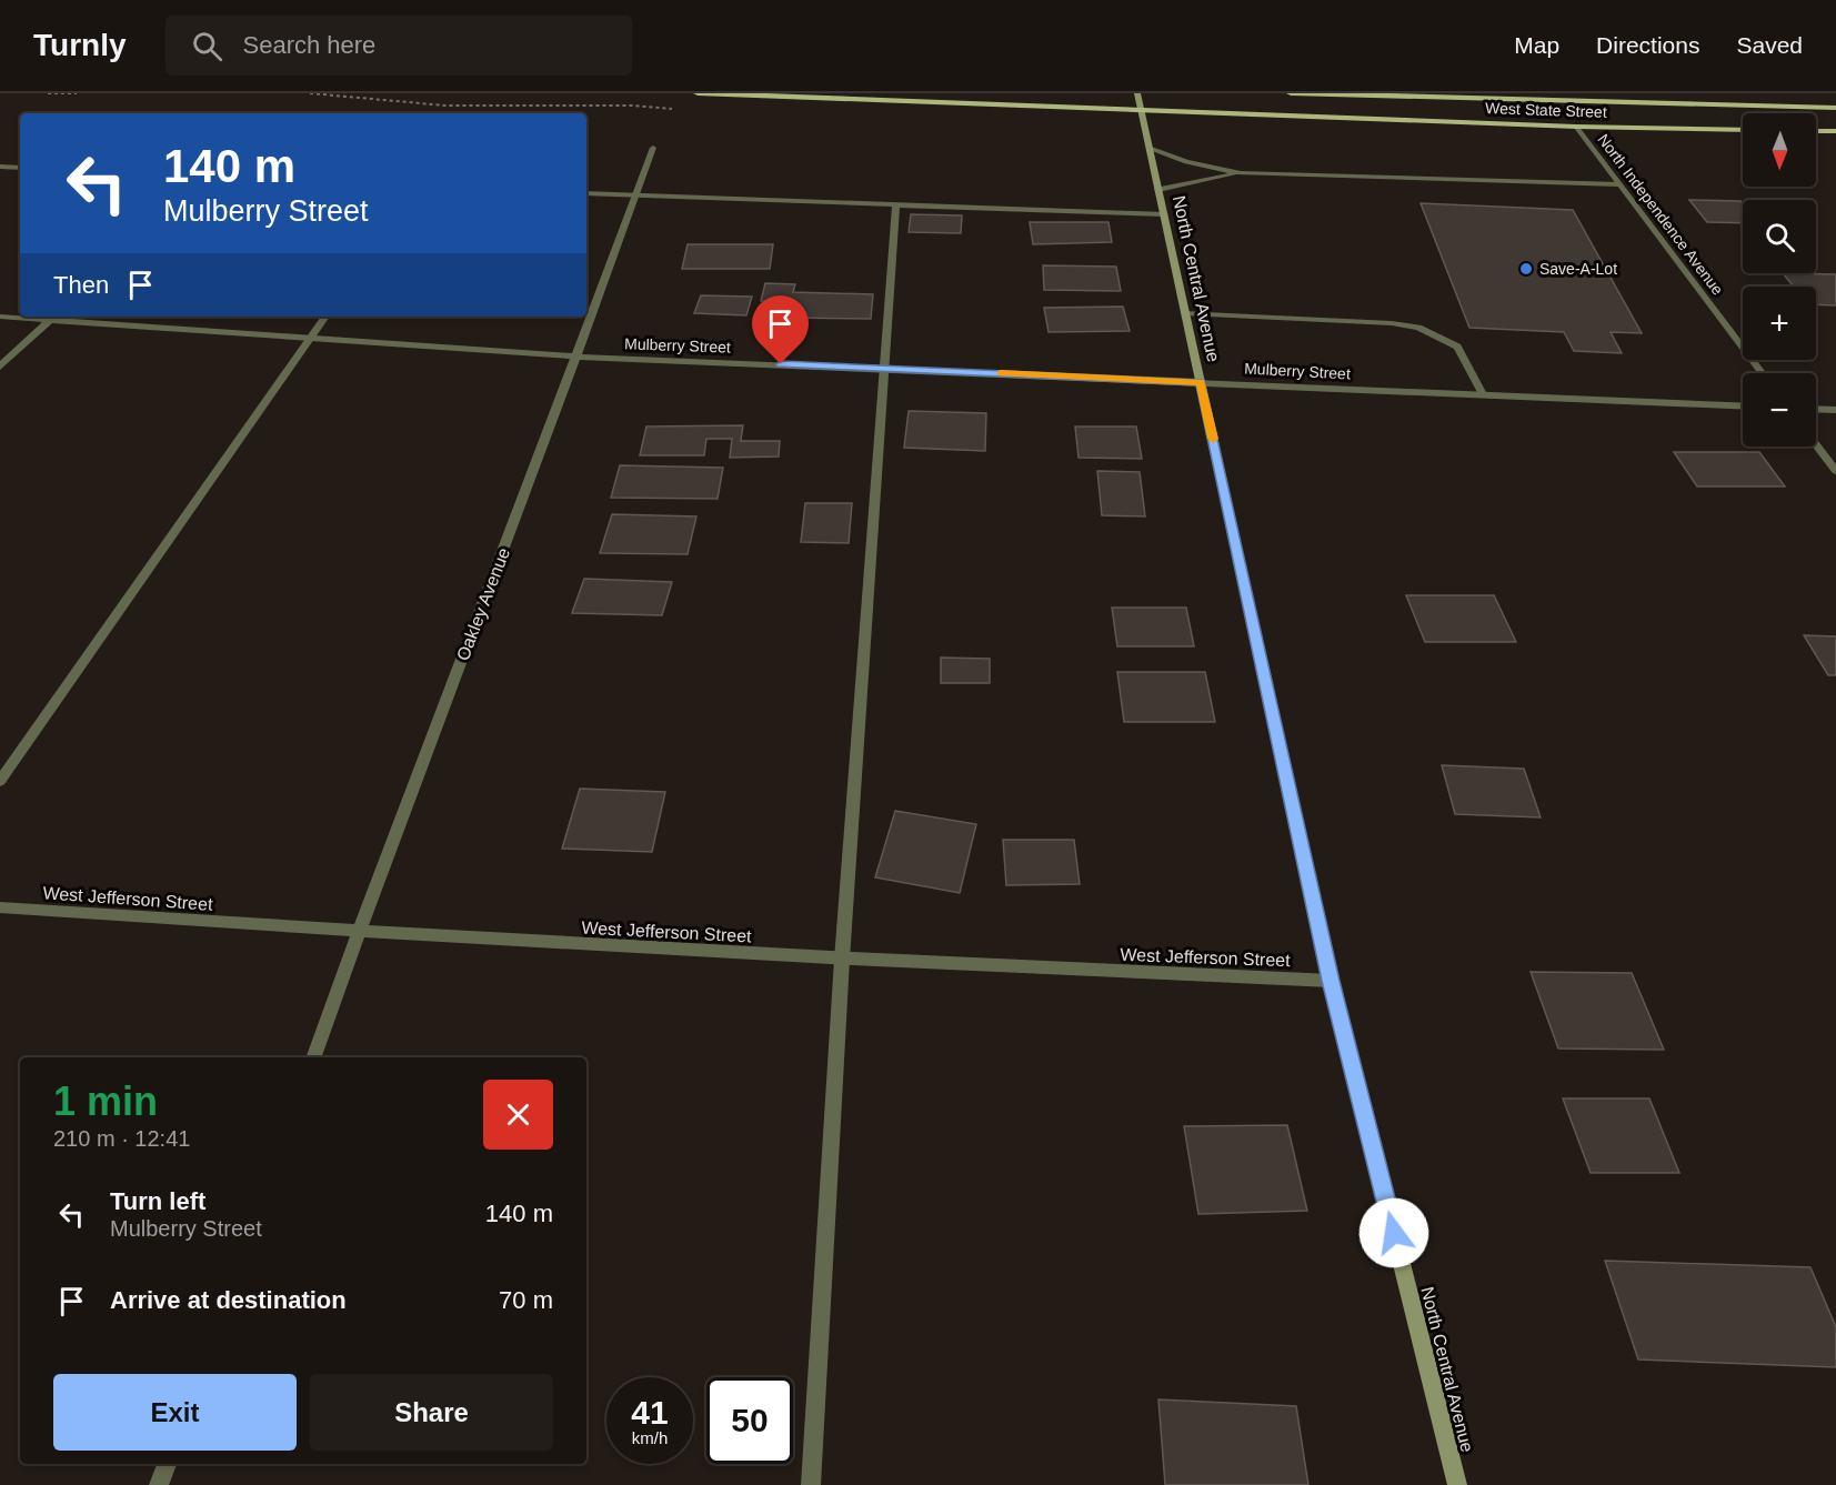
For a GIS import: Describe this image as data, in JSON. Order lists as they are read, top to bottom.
{
  "streets": {
    "main road": ["West State Street", "North Central Avenue"],
    "street": [
      "North Independence Avenue",
      "Mulberry Street",
      "Oakley Avenue",
      "West Jefferson Street"
    ]
  },
  "crossings": [
    ["West State Street", "North Independence Avenue"],
    ["West State Street", "North Central Avenue"],
    ["North Central Avenue", "Mulberry Street"],
    ["North Central Avenue", "West Jefferson Street"],
    ["Mulberry Street", "Oakley Avenue"],
    ["Oakley Avenue", "West Jefferson Street"]
  ],
  "places": ["Save-A-Lot"],
  "north": "bottom",
  "page": {
    "header": "Turnly",
    "search": "Search here",
    "nav": ["Map", "Directions", "Saved"],
    "map_buttons": ["+", "−"],
    "turn": ["140 m", "Mulberry Street"],
    "then": "Then",
    "heading": ["1 min", "210 m · 12:41"],
    "list": [
      {
        "name": "Turn left",
        "note": "Mulberry Street",
        "value": "140 m"
      },
      {
        "name": "Arrive at destination",
        "value": "70 m"
      }
    ],
    "buttons": ["Exit", "Share"],
    "speed": "41 km/h",
    "limit": "50"
  }
}
